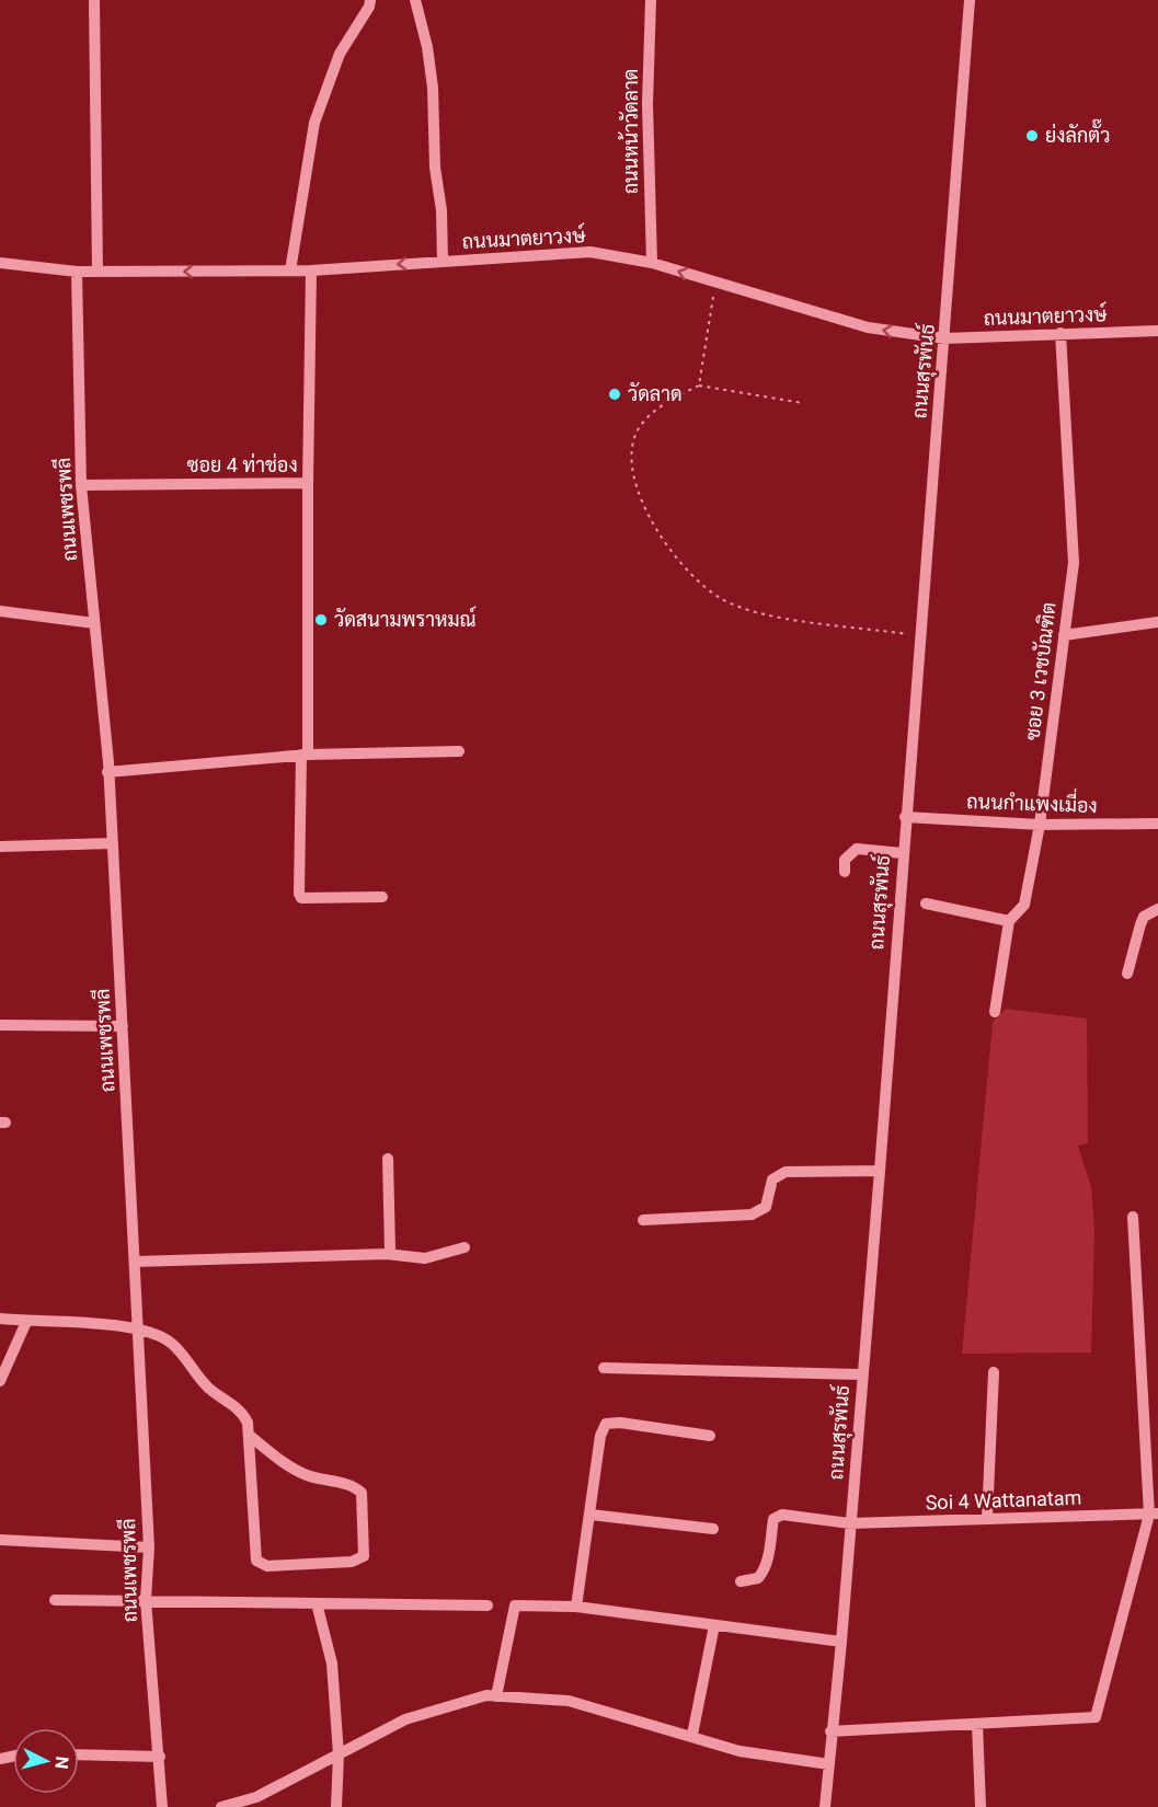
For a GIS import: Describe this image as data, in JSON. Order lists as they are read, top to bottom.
{
  "streets": {
    "street": [
      "ถนนหน้าวัดลาด",
      "ถนนมาตยาวงษ์",
      "ถนนสุรพันธ์",
      "ซอย 4 ท่าช่อง",
      "ถนนเพชรพลี",
      "ซอย 3 เวชบัณฑิต",
      "ถนนกำแพงเมี่อง",
      "Soi 4 Wattanatam"
    ]
  },
  "crossings": [
    ["ถนนหน้าวัดลาด", "ถนนมาตยาวงษ์"],
    ["ถนนมาตยาวงษ์", "ถนนสุรพันธ์"],
    ["ถนนมาตยาวงษ์", "ซอย 4 ท่าช่อง"],
    ["ถนนมาตยาวงษ์", "ถนนเพชรพลี"],
    ["ถนนมาตยาวงษ์", "ซอย 3 เวชบัณฑิต"],
    ["ถนนสุรพันธ์", "ถนนกำแพงเมี่อง"],
    ["ถนนสุรพันธ์", "Soi 4 Wattanatam"],
    ["ซอย 4 ท่าช่อง", "ถนนเพชรพลี"],
    ["ซอย 3 เวชบัณฑิต", "ถนนกำแพงเมี่อง"]
  ],
  "one_way": ["ถนนมาตยาวงษ์"],
  "places": ["ย่งลักตั๊ว", "วัดลาด", "วัดสนามพราหมณ์"],
  "north": "right"
}
